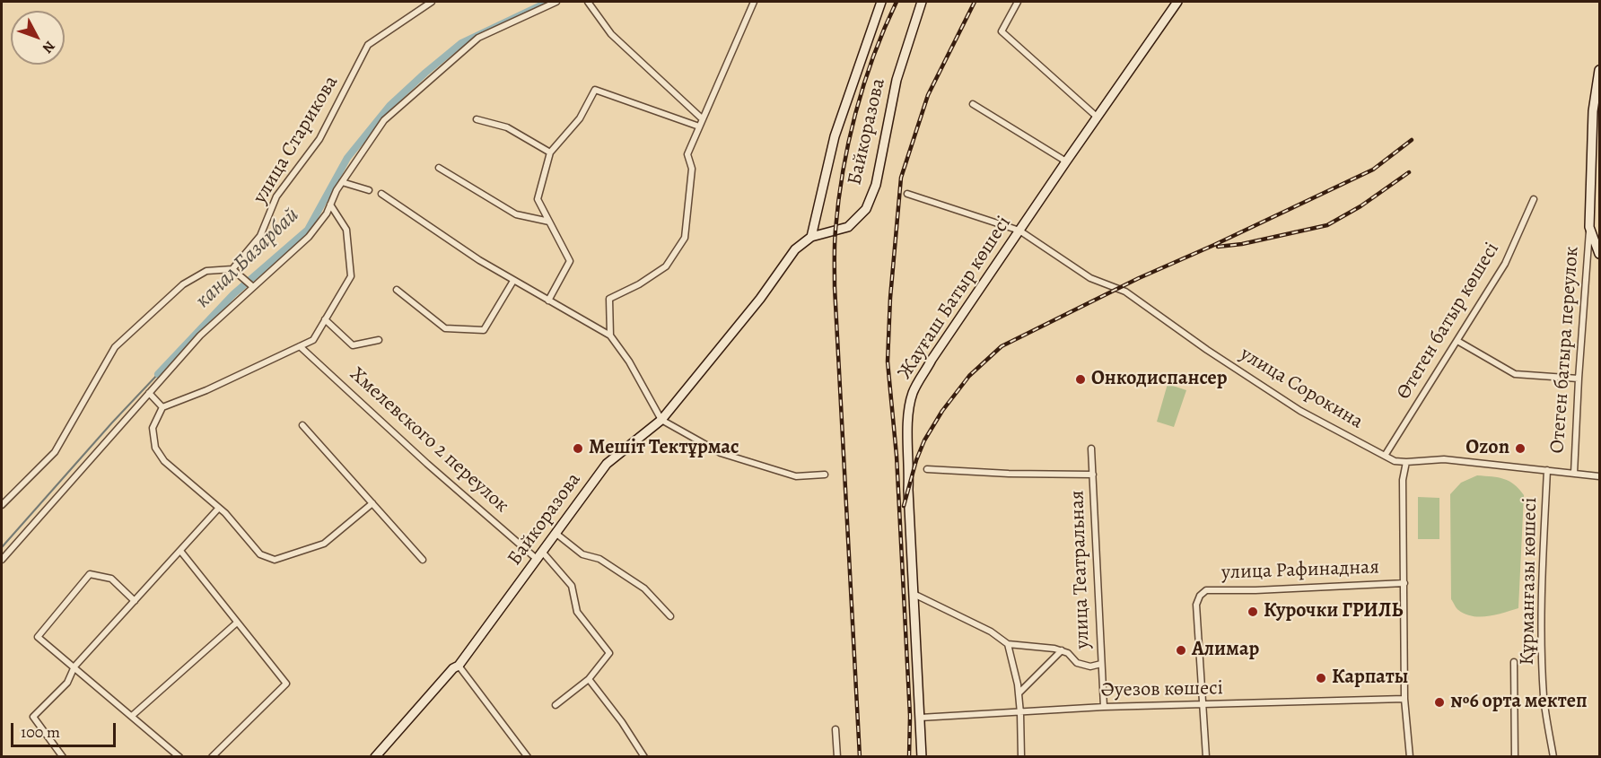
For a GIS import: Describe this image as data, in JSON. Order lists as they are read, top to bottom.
{
  "streets": {
    "street": [
      "Байкоразова",
      "улица Старикова",
      "Жауғаш Батыр көшесі",
      "Өтеген батыр көшесі",
      "Отеген батыра переулок",
      "улица Сорокина",
      "Хмелевского 2 переулок",
      "улица Театральная",
      "улица Рафинадная",
      "Құрманғазы көшесі",
      "Әуезов көшесі"
    ]
  },
  "crossings": [
    ["Байкоразова", "Хмелевского 2 переулок"],
    ["Жауғаш Батыр көшесі", "улица Сорокина"],
    ["Жауғаш Батыр көшесі", "улица Театральная"],
    ["Жауғаш Батыр көшесі", "Әуезов көшесі"],
    ["Өтеген батыр көшесі", "улица Сорокина"],
    ["Отеген батыра переулок", "улица Сорокина"],
    ["улица Сорокина", "Құрманғазы көшесі"],
    ["улица Театральная", "Әуезов көшесі"],
    ["улица Рафинадная", "Әуезов көшесі"]
  ],
  "water": ["канал Базарбай"],
  "places": [
    "Онкодиспансер",
    "Мешіт Тектұрмас",
    "Ozon",
    "Курочки ГРИЛЬ",
    "Алимар",
    "Карпаты",
    "№6 орта мектеп"
  ],
  "scale_bar": "100 m",
  "north": "bottom right"
}
